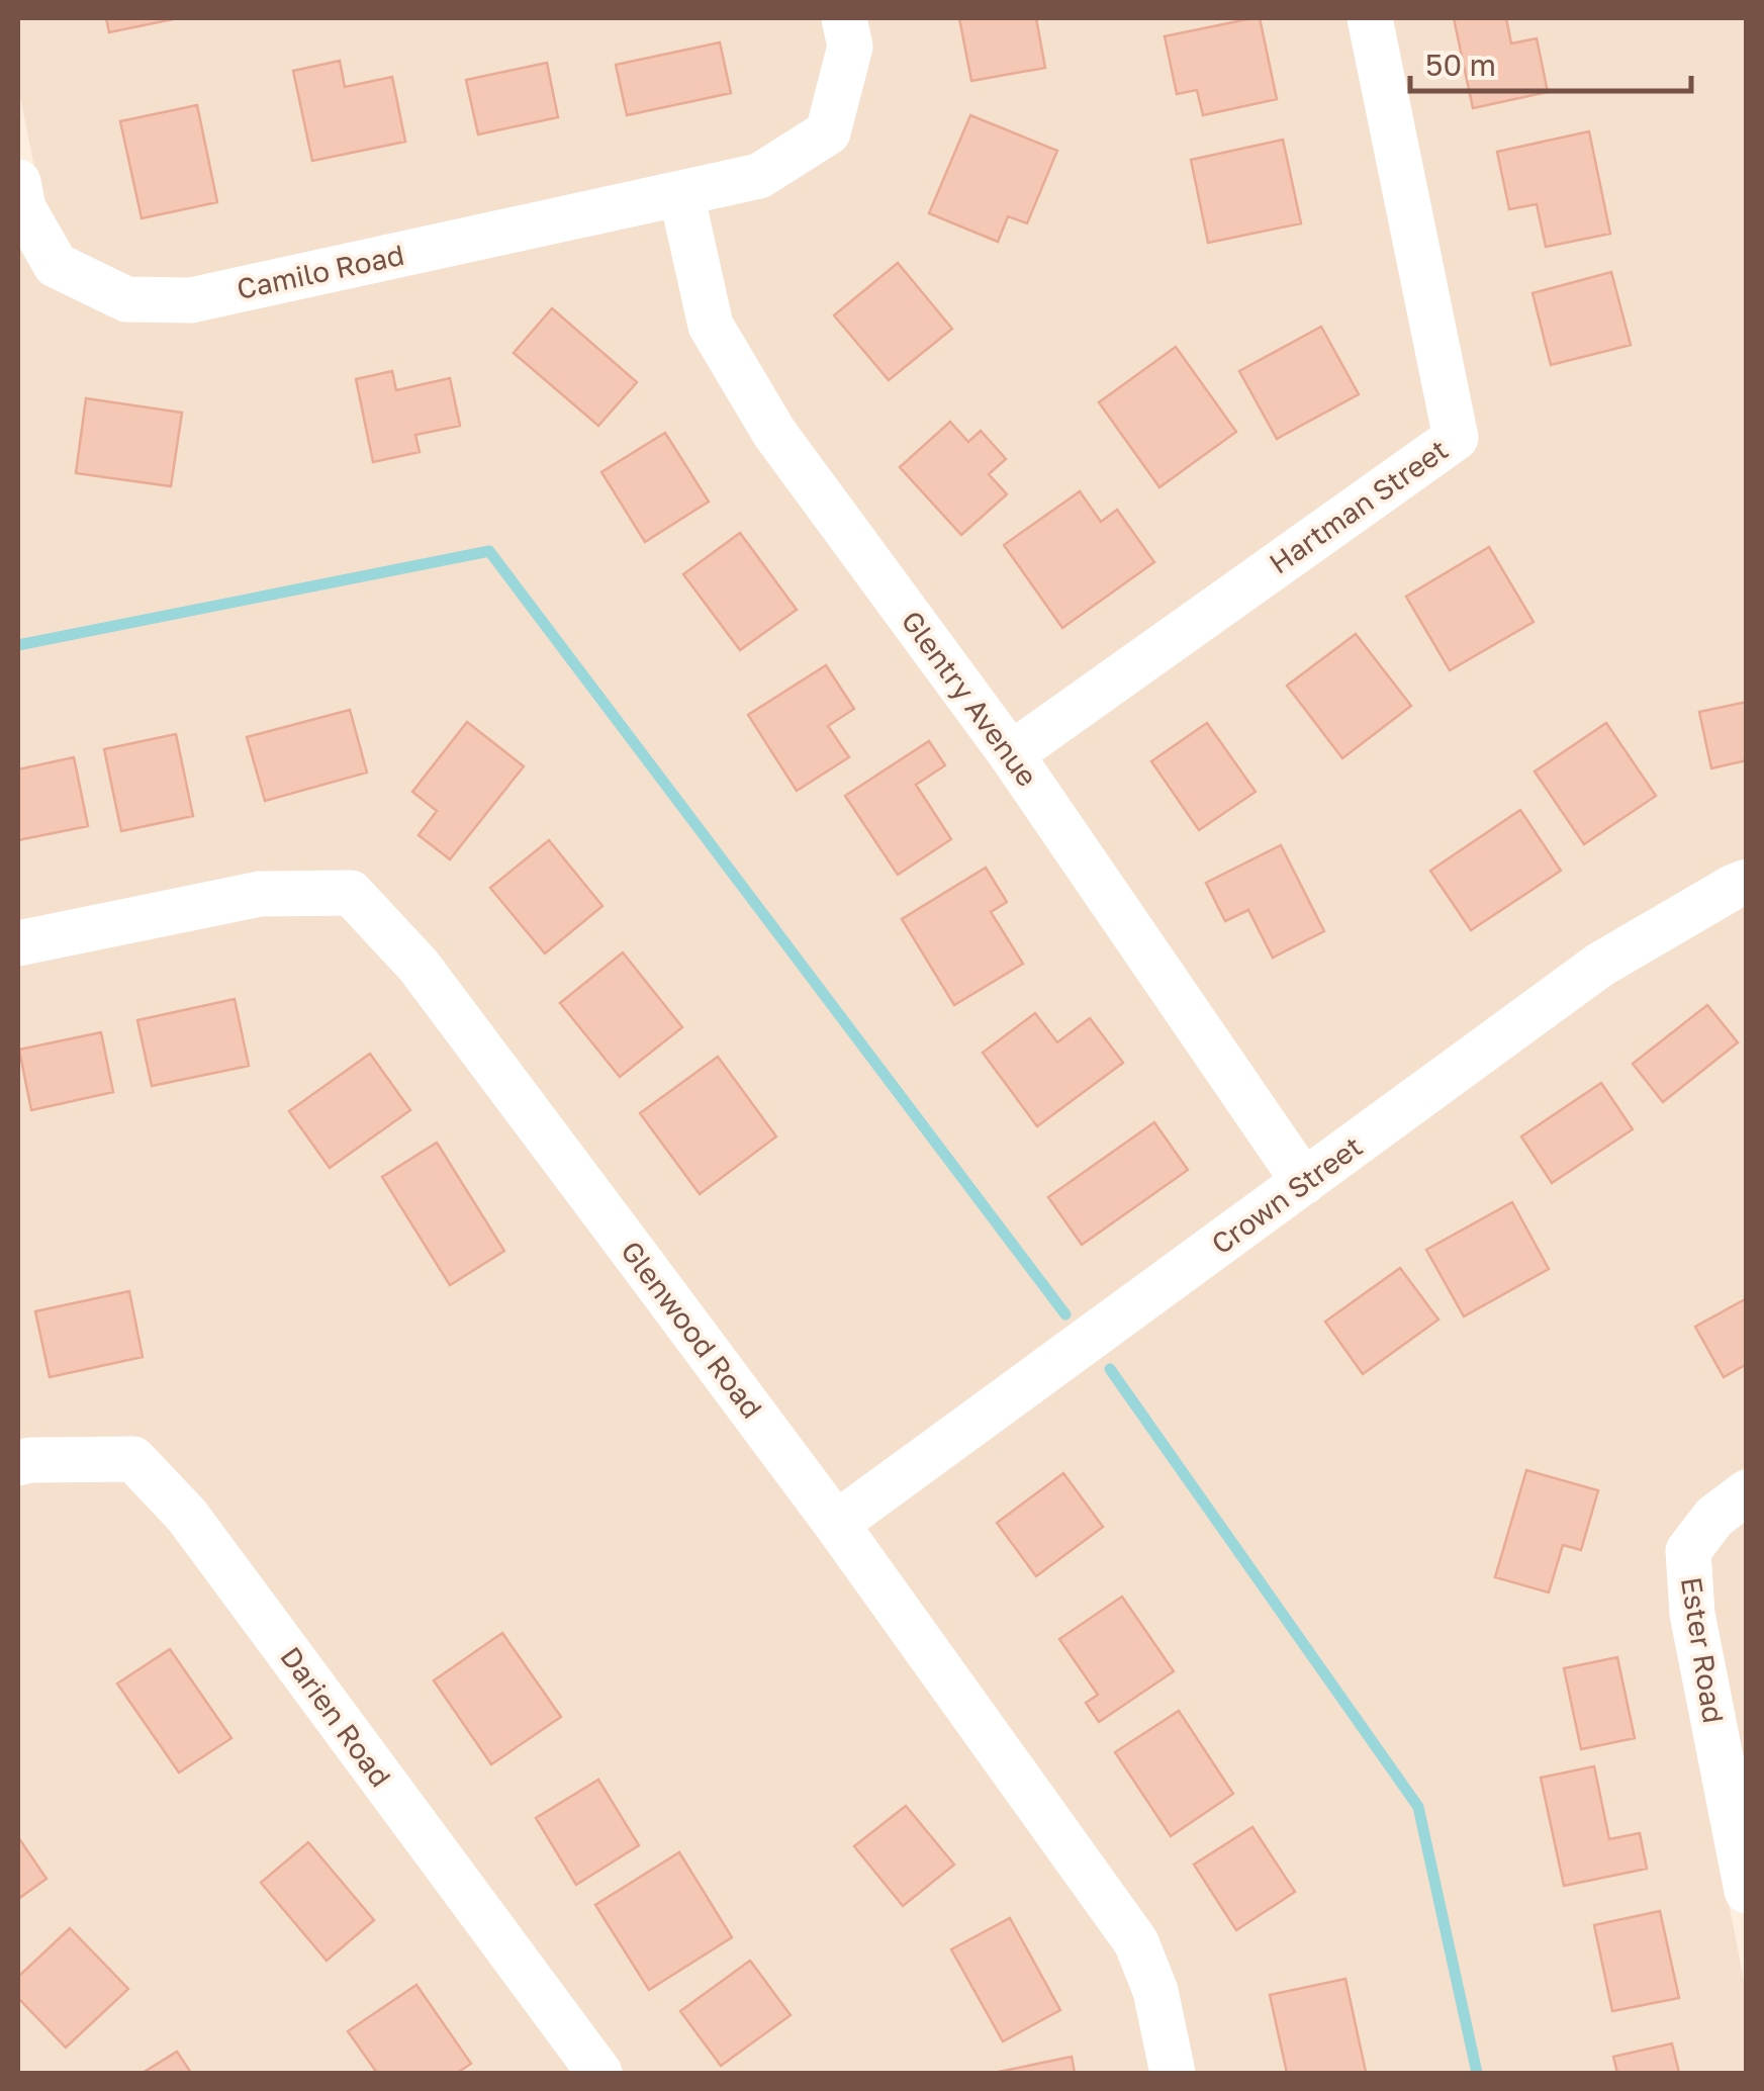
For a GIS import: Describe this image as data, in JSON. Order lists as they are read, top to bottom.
{
  "streets": {
    "street": [
      "Camilo Road",
      "Hartman Street",
      "Glentry Avenue",
      "Crown Street",
      "Glenwood Road",
      "Ester Road",
      "Darien Road"
    ]
  },
  "crossings": [
    ["Camilo Road", "Glentry Avenue"],
    ["Hartman Street", "Glentry Avenue"],
    ["Glentry Avenue", "Crown Street"],
    ["Crown Street", "Glenwood Road"]
  ],
  "scale_bar": "50 m"
}
